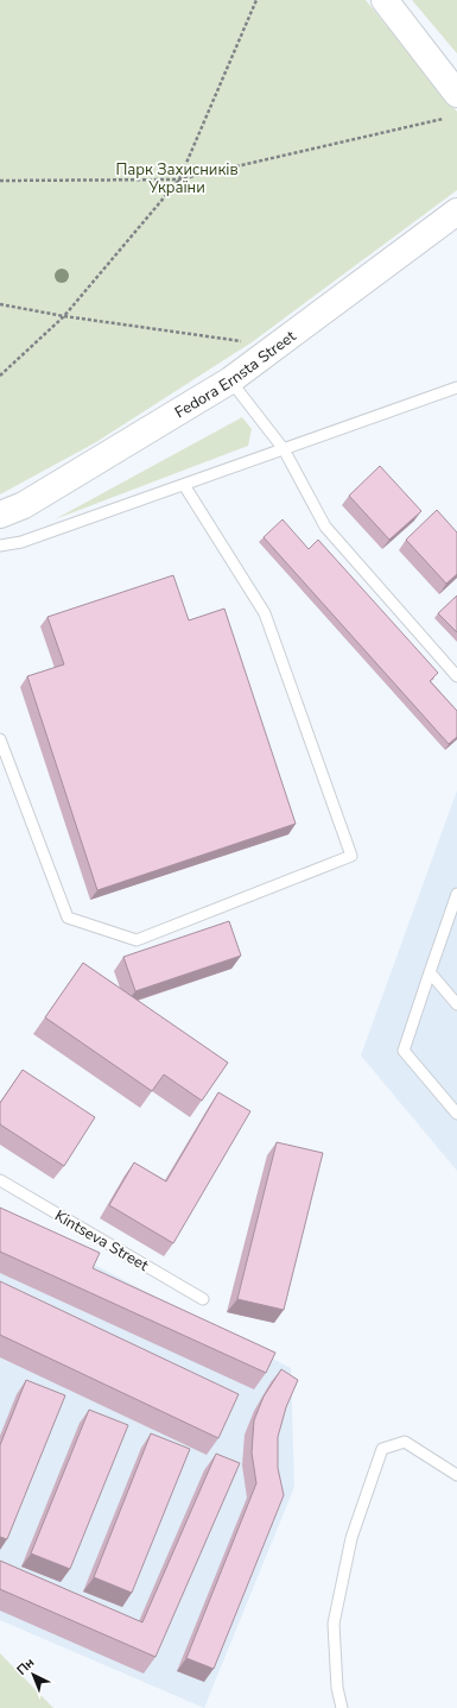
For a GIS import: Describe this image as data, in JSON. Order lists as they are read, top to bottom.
{
  "streets": {
    "main road": ["Fedora Ernsta Street"],
    "lane": ["Kintseva Street"]
  },
  "parks": ["Парк Захисників України"],
  "north": "top left"
}
